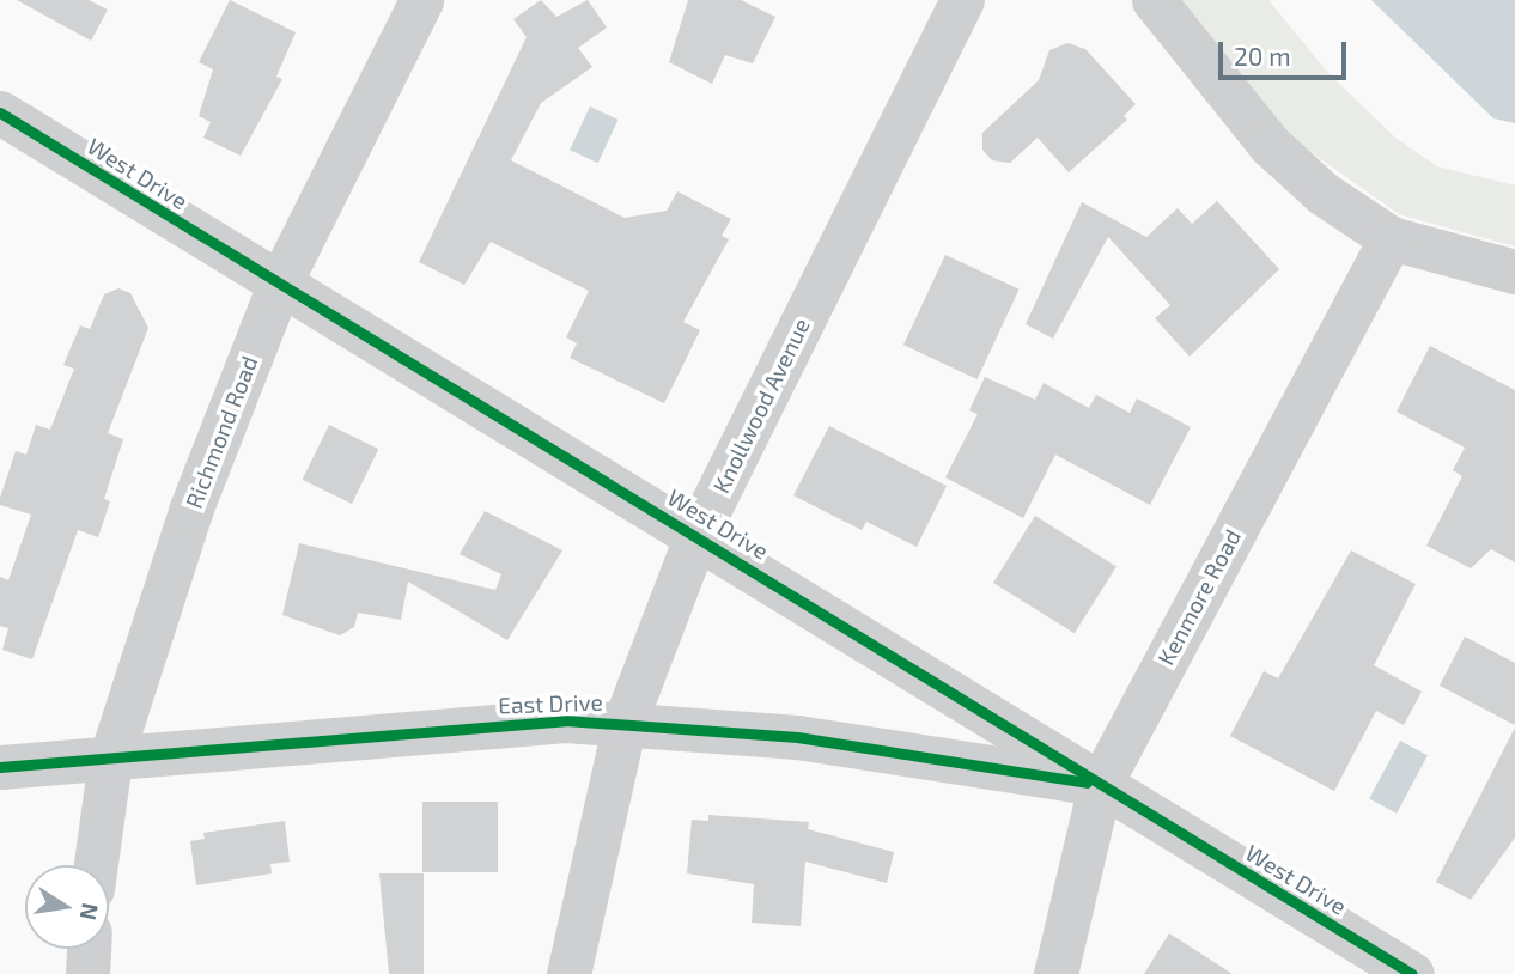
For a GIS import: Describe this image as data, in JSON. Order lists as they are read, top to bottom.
{
  "streets": {
    "street": [
      "West Drive",
      "Knollwood Avenue",
      "Richmond Road",
      "Kenmore Road",
      "East Drive"
    ]
  },
  "crossings": [
    ["West Drive", "Knollwood Avenue"],
    ["West Drive", "Richmond Road"],
    ["West Drive", "Kenmore Road"],
    ["West Drive", "East Drive"],
    ["Knollwood Avenue", "East Drive"],
    ["Richmond Road", "East Drive"],
    ["Kenmore Road", "East Drive"]
  ],
  "scale_bar": "20 m",
  "north": "right"
}
